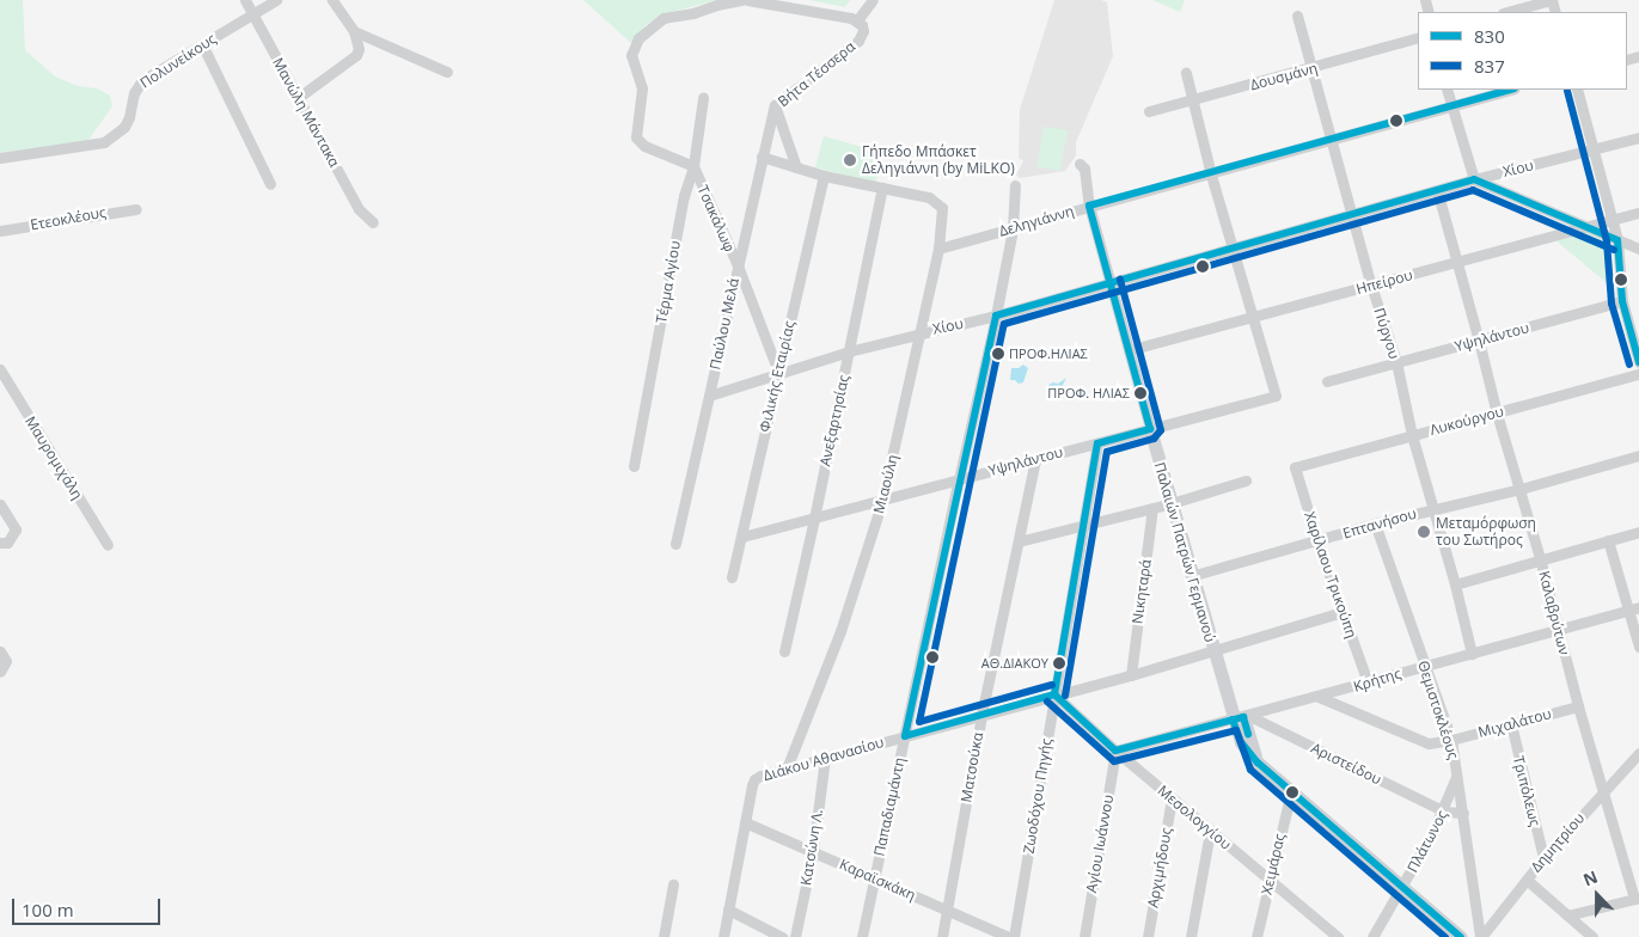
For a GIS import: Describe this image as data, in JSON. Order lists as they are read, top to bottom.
{
  "streets": {
    "street": [
      "Πολυνείκους",
      "Βήτα Τέσσερα",
      "Δουσμάνη",
      "Μανώλη Μάντακα",
      "Χίου",
      "Ετεοκλέους",
      "Τσακάλωφ",
      "Δεληγιάννη",
      "Τέρμα Αγίου",
      "Ηπείρου",
      "Παύλου Μελά",
      "Πύργου",
      "Υψηλάντου",
      "Φιλικής Εταιρίας",
      "Ανεξαρτησίας",
      "Λυκούργου",
      "Μαυρομιχάλη",
      "Μιαούλη",
      "Επτανήσου",
      "Παλαιών Πατρών Γερμανού",
      "Χαρίλαου Τρικούπη",
      "Νικηταρά",
      "Καλαβρύτων",
      "Κρήτης",
      "Θεμιστοκλέους",
      "Μιχαλάτου",
      "Διάκου Αθανασίου",
      "Αριστείδου",
      "Ματσούκα",
      "Τριπόλεως",
      "Ζωοδόχου Πηγής",
      "Παπαδιαμάντη",
      "Μεσολογγίου",
      "Πλάτωνος",
      "Δημητρίου",
      "Αγίου Ιωάννου",
      "Κατσώνη Λ.",
      "Χειμάρας",
      "Αρχιμήδους",
      "Καραϊσκάκη"
    ]
  },
  "crossings": [
    ["Πολυνείκους", "Μανώλη Μάντακα"],
    ["Βήτα Τέσσερα", "Παύλου Μελά"],
    ["Δουσμάνη", "Πύργου"],
    ["Χίου", "Τσακάλωφ"],
    ["Χίου", "Παύλου Μελά"],
    ["Χίου", "Πύργου"],
    ["Χίου", "Φιλικής Εταιρίας"],
    ["Χίου", "Ανεξαρτησίας"],
    ["Χίου", "Μιαούλη"],
    ["Χίου", "Παλαιών Πατρών Γερμανού"],
    ["Χίου", "Καλαβρύτων"],
    ["Χίου", "Παπαδιαμάντη"],
    ["Τσακάλωφ", "Τέρμα Αγίου"],
    ["Τσακάλωφ", "Παύλου Μελά"],
    ["Τσακάλωφ", "Φιλικής Εταιρίας"],
    ["Δεληγιάννη", "Πύργου"],
    ["Δεληγιάννη", "Μιαούλη"],
    ["Δεληγιάννη", "Παλαιών Πατρών Γερμανού"],
    ["Δεληγιάννη", "Παπαδιαμάντη"],
    ["Ηπείρου", "Πύργου"],
    ["Ηπείρου", "Υψηλάντου"],
    ["Ηπείρου", "Παλαιών Πατρών Γερμανού"],
    ["Ηπείρου", "Καλαβρύτων"],
    ["Πύργου", "Υψηλάντου"],
    ["Πύργου", "Λυκούργου"],
    ["Πύργου", "Επτανήσου"],
    ["Πύργου", "Κρήτης"],
    ["Υψηλάντου", "Φιλικής Εταιρίας"],
    ["Υψηλάντου", "Ανεξαρτησίας"],
    ["Υψηλάντου", "Μιαούλη"],
    ["Υψηλάντου", "Παλαιών Πατρών Γερμανού"],
    ["Υψηλάντου", "Καλαβρύτων"],
    ["Υψηλάντου", "Ματσούκα"],
    ["Υψηλάντου", "Ζωοδόχου Πηγής"],
    ["Υψηλάντου", "Παπαδιαμάντη"],
    ["Ανεξαρτησίας", "Μιαούλη"],
    ["Λυκούργου", "Χαρίλαου Τρικούπη"],
    ["Λυκούργου", "Καλαβρύτων"],
    ["Μιαούλη", "Διάκου Αθανασίου"],
    ["Επτανήσου", "Παλαιών Πατρών Γερμανού"],
    ["Επτανήσου", "Χαρίλαου Τρικούπη"],
    ["Επτανήσου", "Καλαβρύτων"],
    ["Επτανήσου", "Θεμιστοκλέους"],
    ["Παλαιών Πατρών Γερμανού", "Κρήτης"],
    ["Παλαιών Πατρών Γερμανού", "Διάκου Αθανασίου"],
    ["Παλαιών Πατρών Γερμανού", "Αριστείδου"],
    ["Παλαιών Πατρών Γερμανού", "Πλάτωνος"],
    ["Παλαιών Πατρών Γερμανού", "Χειμάρας"],
    ["Χαρίλαου Τρικούπη", "Κρήτης"],
    ["Χαρίλαου Τρικούπη", "Διάκου Αθανασίου"],
    ["Νικηταρά", "Διάκου Αθανασίου"],
    ["Καλαβρύτων", "Κρήτης"],
    ["Καλαβρύτων", "Μιχαλάτου"],
    ["Καλαβρύτων", "Δημητρίου"],
    ["Κρήτης", "Θεμιστοκλέους"],
    ["Κρήτης", "Μιχαλάτου"],
    ["Κρήτης", "Αριστείδου"],
    ["Κρήτης", "Μεσολογγίου"],
    ["Κρήτης", "Αγίου Ιωάννου"],
    ["Θεμιστοκλέους", "Μιχαλάτου"],
    ["Θεμιστοκλέους", "Πλάτωνος"],
    ["Θεμιστοκλέους", "Δημητρίου"],
    ["Μιχαλάτου", "Τριπόλεως"],
    ["Διάκου Αθανασίου", "Ματσούκα"],
    ["Διάκου Αθανασίου", "Ζωοδόχου Πηγής"],
    ["Διάκου Αθανασίου", "Παπαδιαμάντη"],
    ["Διάκου Αθανασίου", "Μεσολογγίου"],
    ["Διάκου Αθανασίου", "Κατσώνη Λ."],
    ["Διάκου Αθανασίου", "Καραϊσκάκη"],
    ["Αριστείδου", "Πλάτωνος"],
    ["Ματσούκα", "Καραϊσκάκη"],
    ["Τριπόλεως", "Δημητρίου"],
    ["Ζωοδόχου Πηγής", "Μεσολογγίου"],
    ["Παπαδιαμάντη", "Καραϊσκάκη"],
    ["Μεσολογγίου", "Αγίου Ιωάννου"],
    ["Μεσολογγίου", "Χειμάρας"],
    ["Μεσολογγίου", "Αρχιμήδους"],
    ["Κατσώνη Λ.", "Καραϊσκάκη"]
  ],
  "places": [
    "Γήπεδο Μπάσκετ Δεληγιάννη (by MiLKO)",
    "ΠΡΟΦ.ΗΛΙΑΣ",
    "ΠΡΟΦ. ΗΛΙΑΣ",
    "Μεταμόρφωση του Σωτήρος",
    "ΑΘ.ΔΙΑΚΟΥ"
  ],
  "lines": ["transit line 830", "transit line 837"],
  "legend": ["830", "837"],
  "scale_bar": "100 m",
  "north": "top"
}
